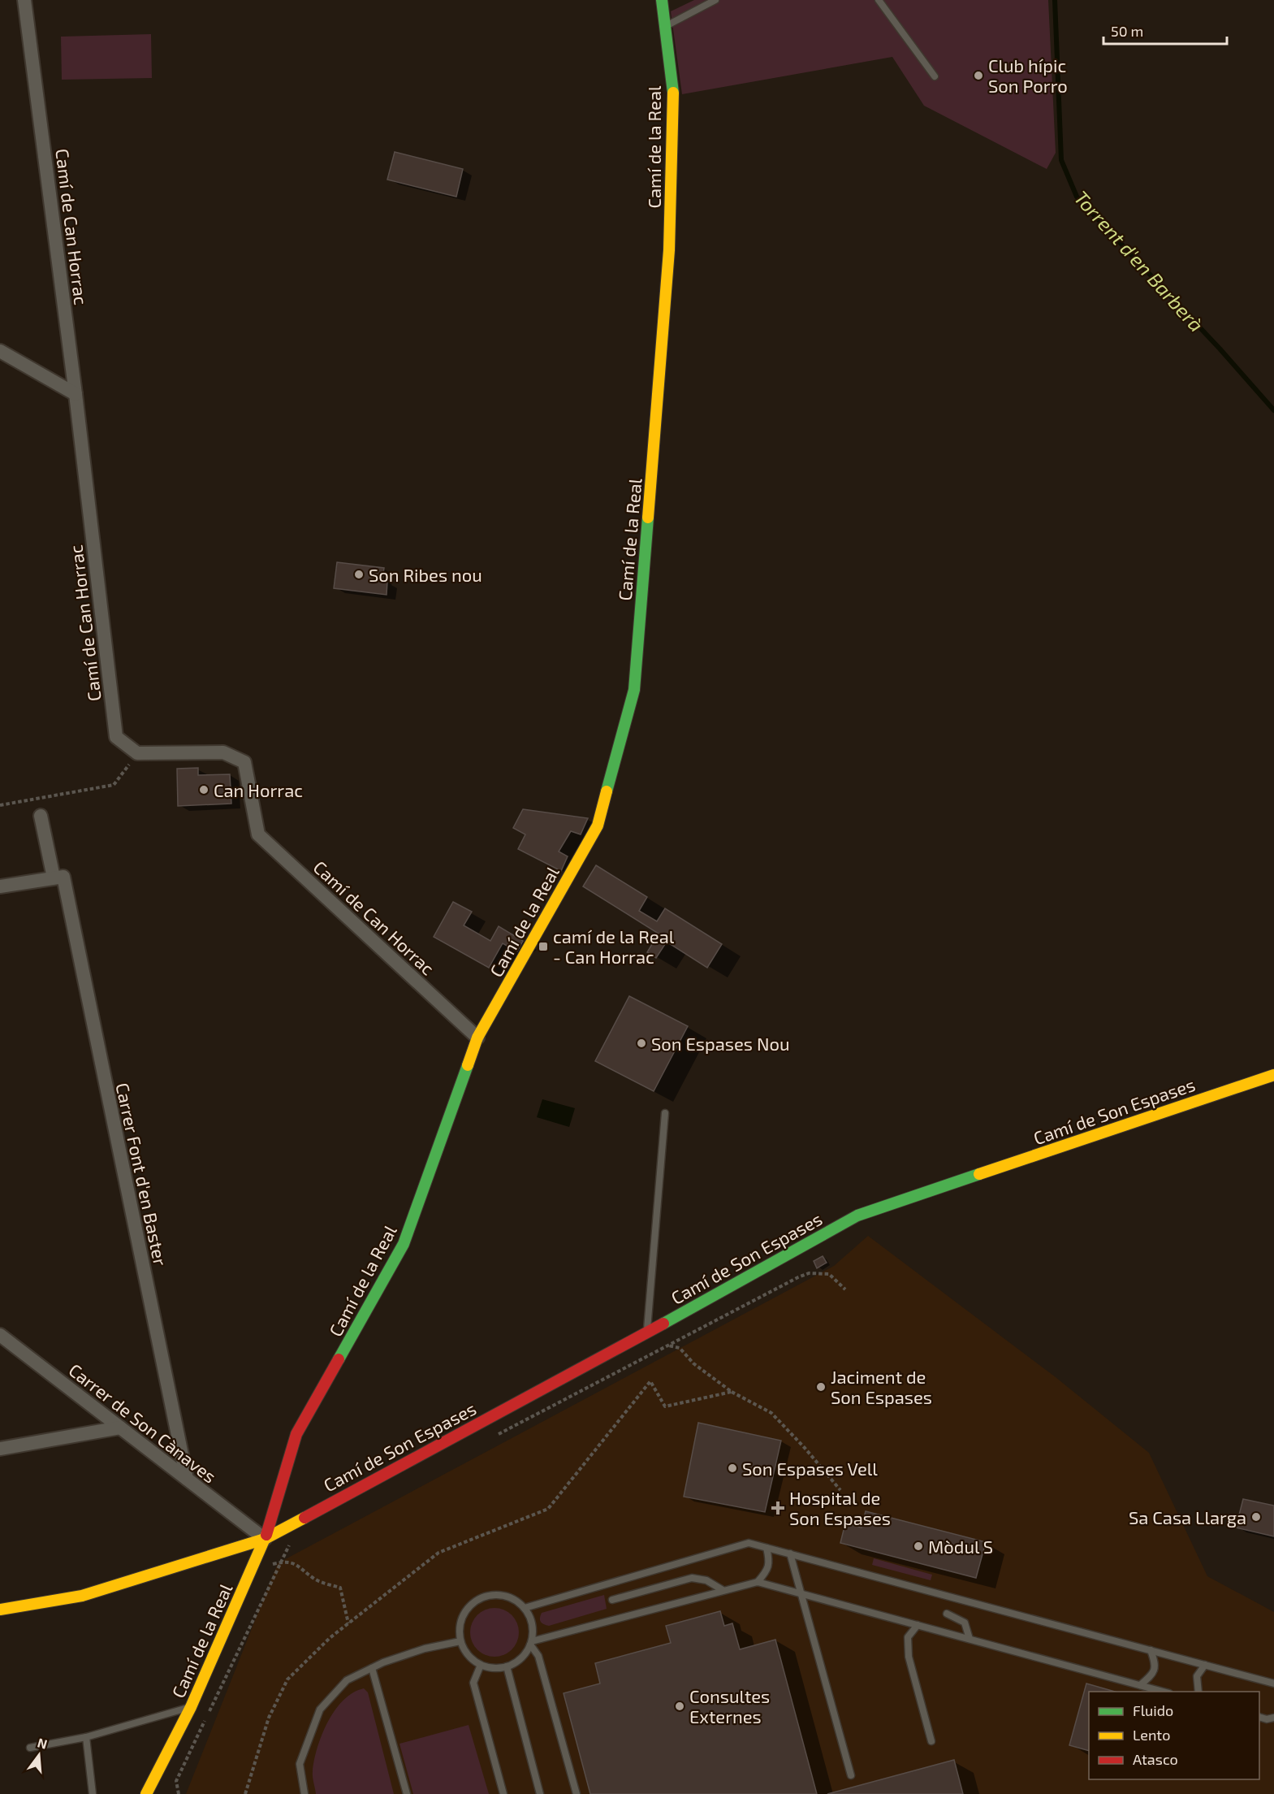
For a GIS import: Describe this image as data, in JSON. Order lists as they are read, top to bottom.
{
  "streets": {
    "street": [
      "Camí de la Real",
      "Camí de Can Horrac",
      "Camí de Son Espases",
      "Carrer Font d'en Baster",
      "Carrer de Son Cànaves"
    ]
  },
  "crossings": [
    ["Camí de la Real", "Camí de Can Horrac"],
    ["Camí de la Real", "Camí de Son Espases"],
    ["Camí de la Real", "Carrer de Son Cànaves"],
    ["Camí de Son Espases", "Carrer de Son Cànaves"],
    ["Carrer Font d'en Baster", "Carrer de Son Cànaves"]
  ],
  "water": ["Torrent d'en Barberà"],
  "places": {
    "other": [
      "Club hípic Son Porro",
      "Son Ribes nou",
      "Can Horrac",
      "Son Espases Nou",
      "Jaciment de Son Espases",
      "Son Espases Vell",
      "Sa Casa Llarga",
      "Mòdul S",
      "Consultes Externes"
    ],
    "transit": ["camí de la Real - Can Horrac"],
    "health": ["Hospital de Son Espases"]
  },
  "legend": ["Fluido", "Lento", "Atasco"],
  "scale_bar": "50 m",
  "north": "top"
}
